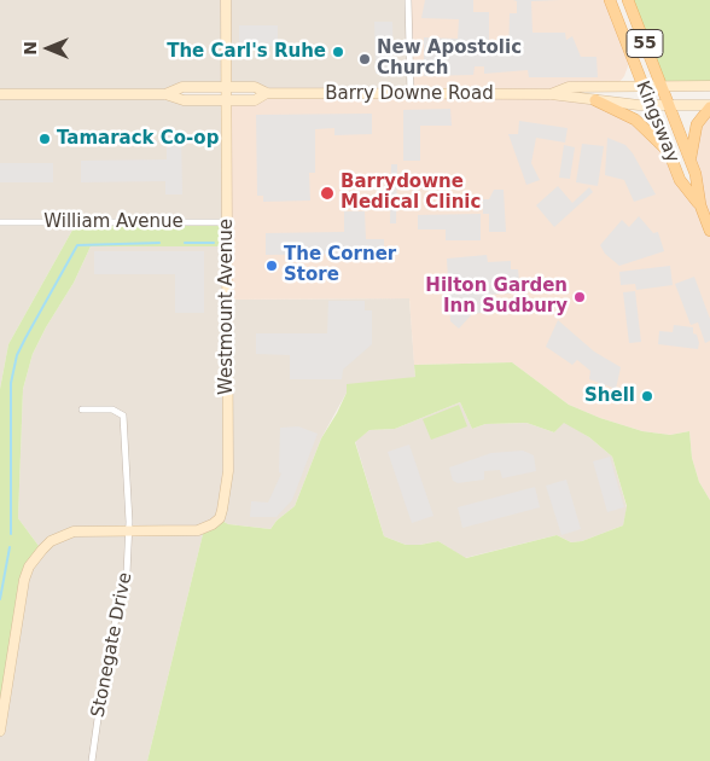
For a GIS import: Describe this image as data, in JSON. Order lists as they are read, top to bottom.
{
  "streets": {
    "main road": ["55", "Kingsway"],
    "street": [
      "Barry Downe Road",
      "William Avenue",
      "Westmount Avenue",
      "Stonegate Drive"
    ]
  },
  "crossings": [
    ["Barry Downe Road", "Kingsway"],
    ["Barry Downe Road", "Westmount Avenue"],
    ["William Avenue", "Westmount Avenue"],
    ["Westmount Avenue", "Stonegate Drive"]
  ],
  "places": [
    "The Carl's Ruhe",
    "New Apostolic Church",
    "Tamarack Co-op",
    "Barrydowne Medical Clinic",
    "The Corner Store",
    "Hilton Garden Inn Sudbury",
    "Shell"
  ],
  "north": "left"
}
